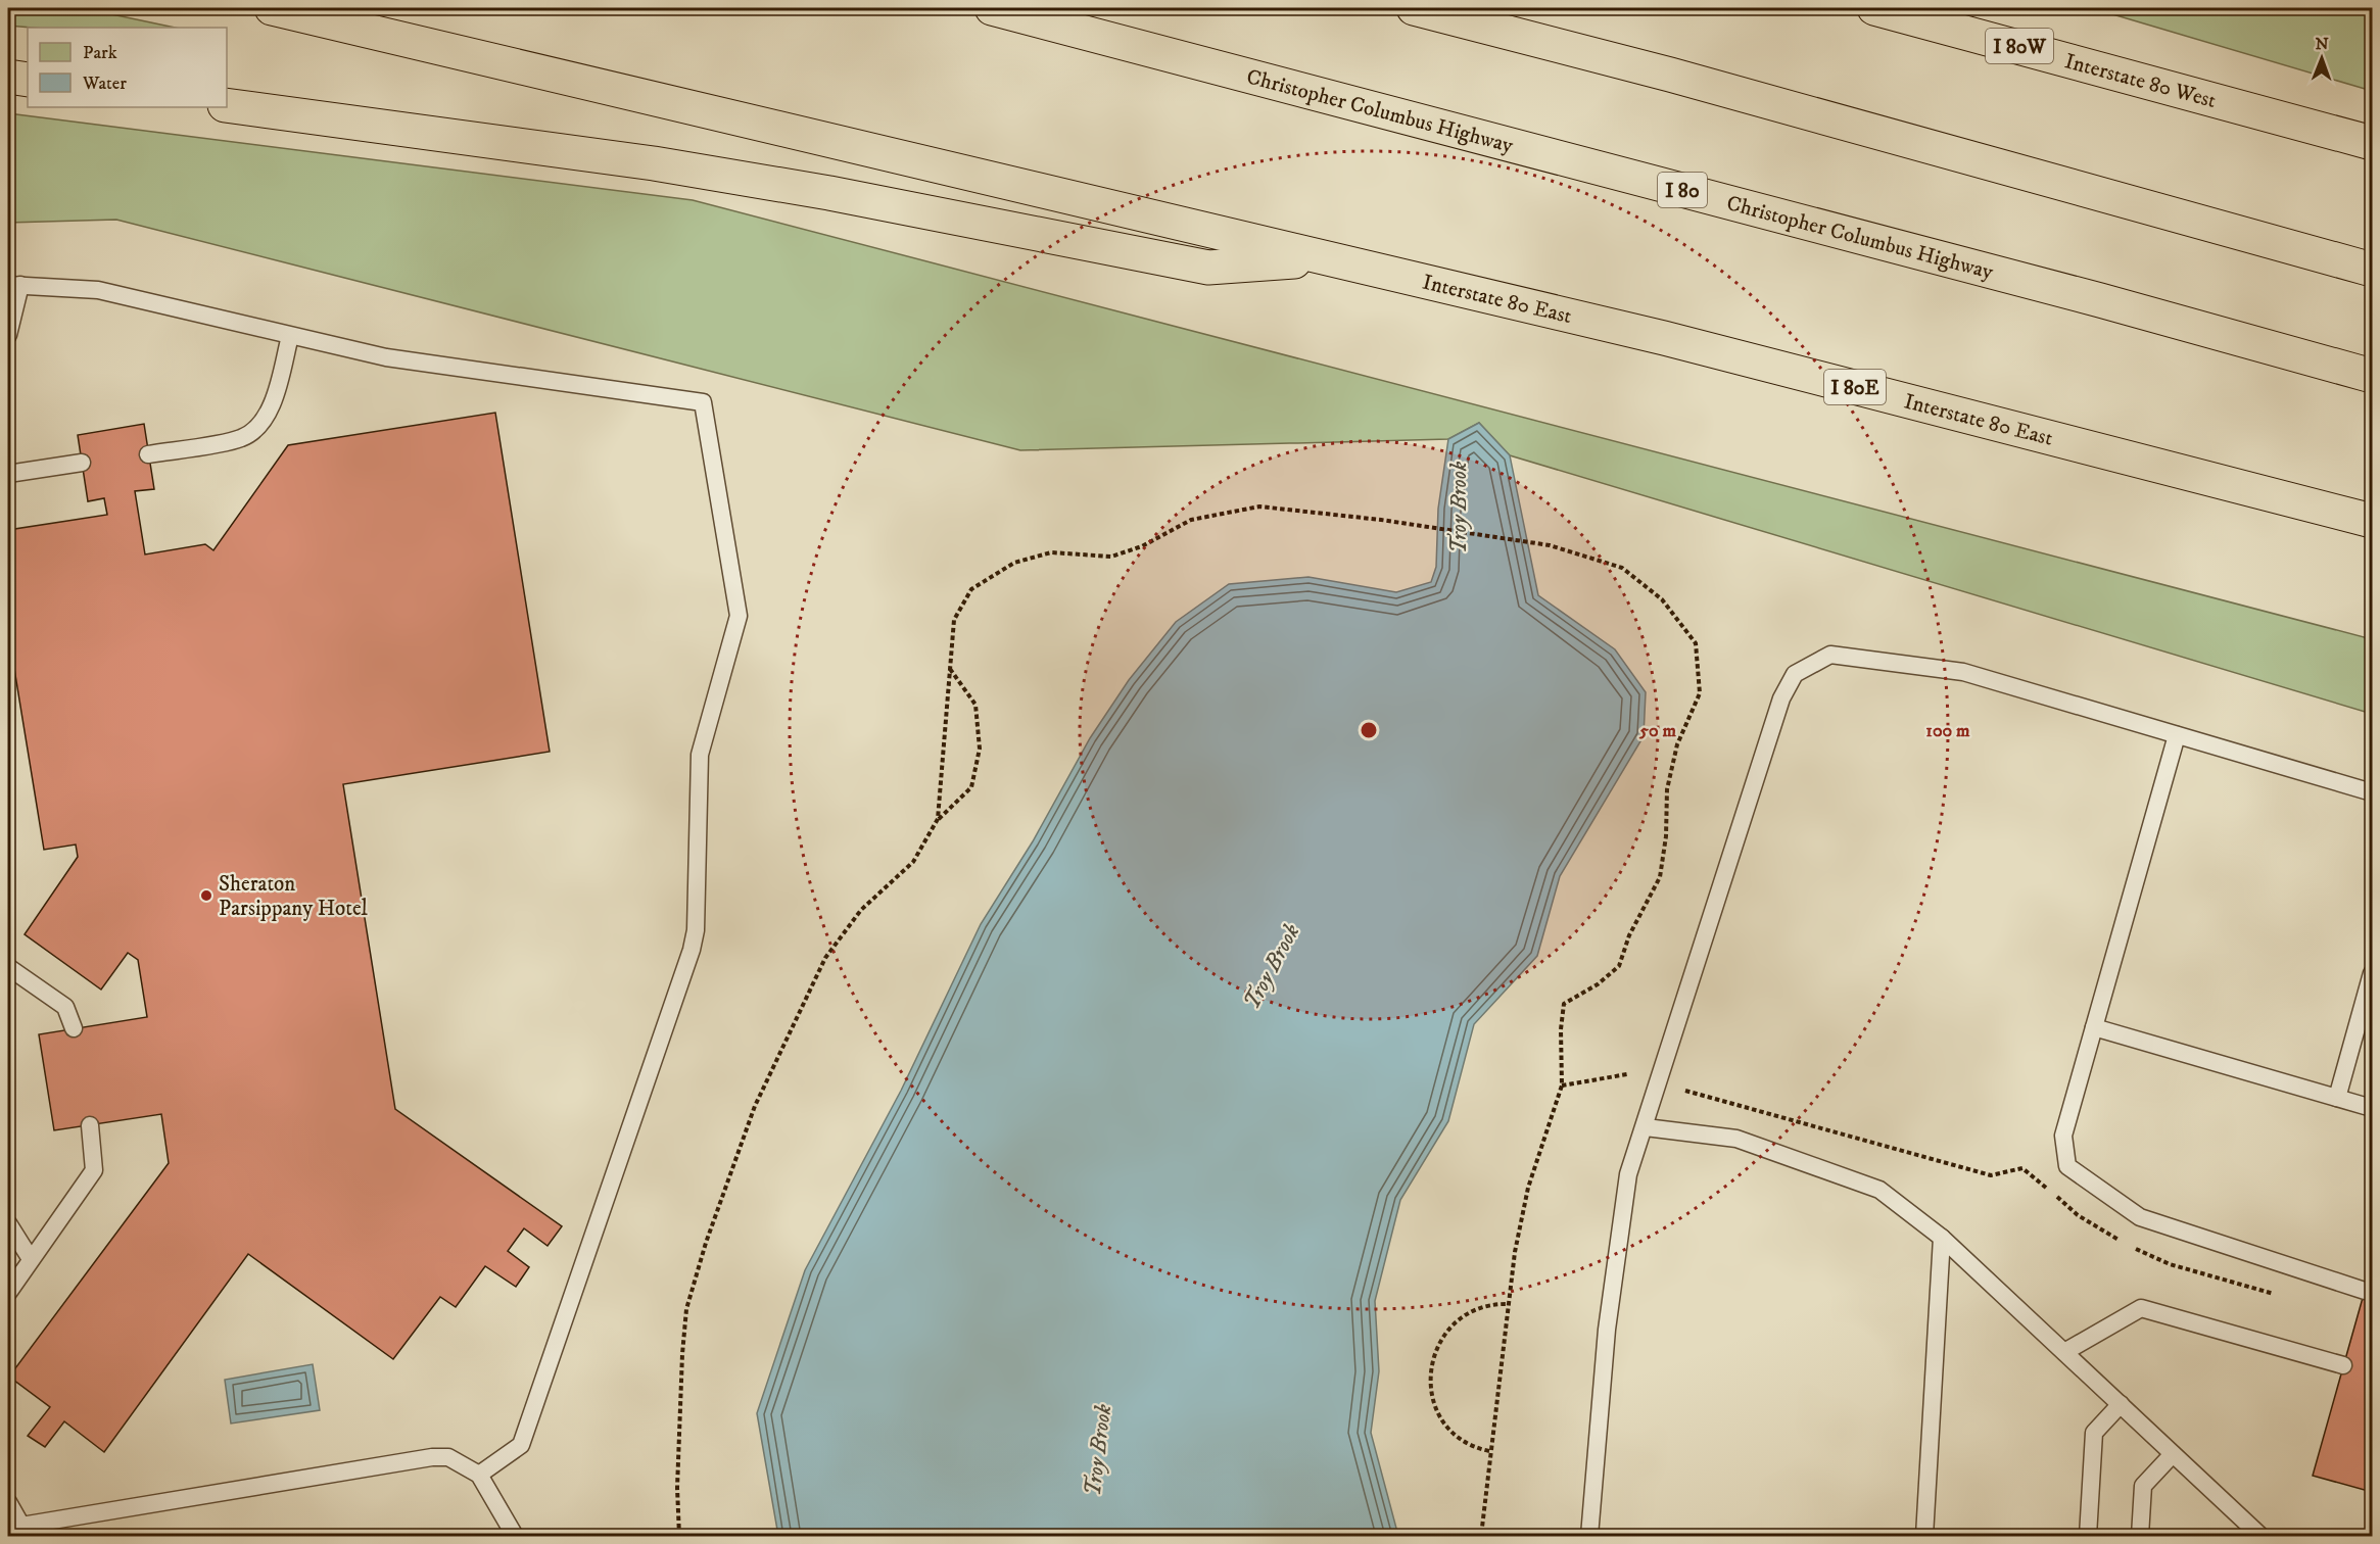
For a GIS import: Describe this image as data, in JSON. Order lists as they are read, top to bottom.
{
  "streets": {
    "highway": [
      "I 80W",
      "Interstate 80 West",
      "Christopher Columbus Highway",
      "I 80",
      "Interstate 80 East",
      "I 80E"
    ]
  },
  "water": ["Troy Brook"],
  "places": ["Sheraton Parsippany Hotel"],
  "legend": ["Park", "Water"],
  "north": "top",
  "rings": ["50 m", "100 m"]
}
